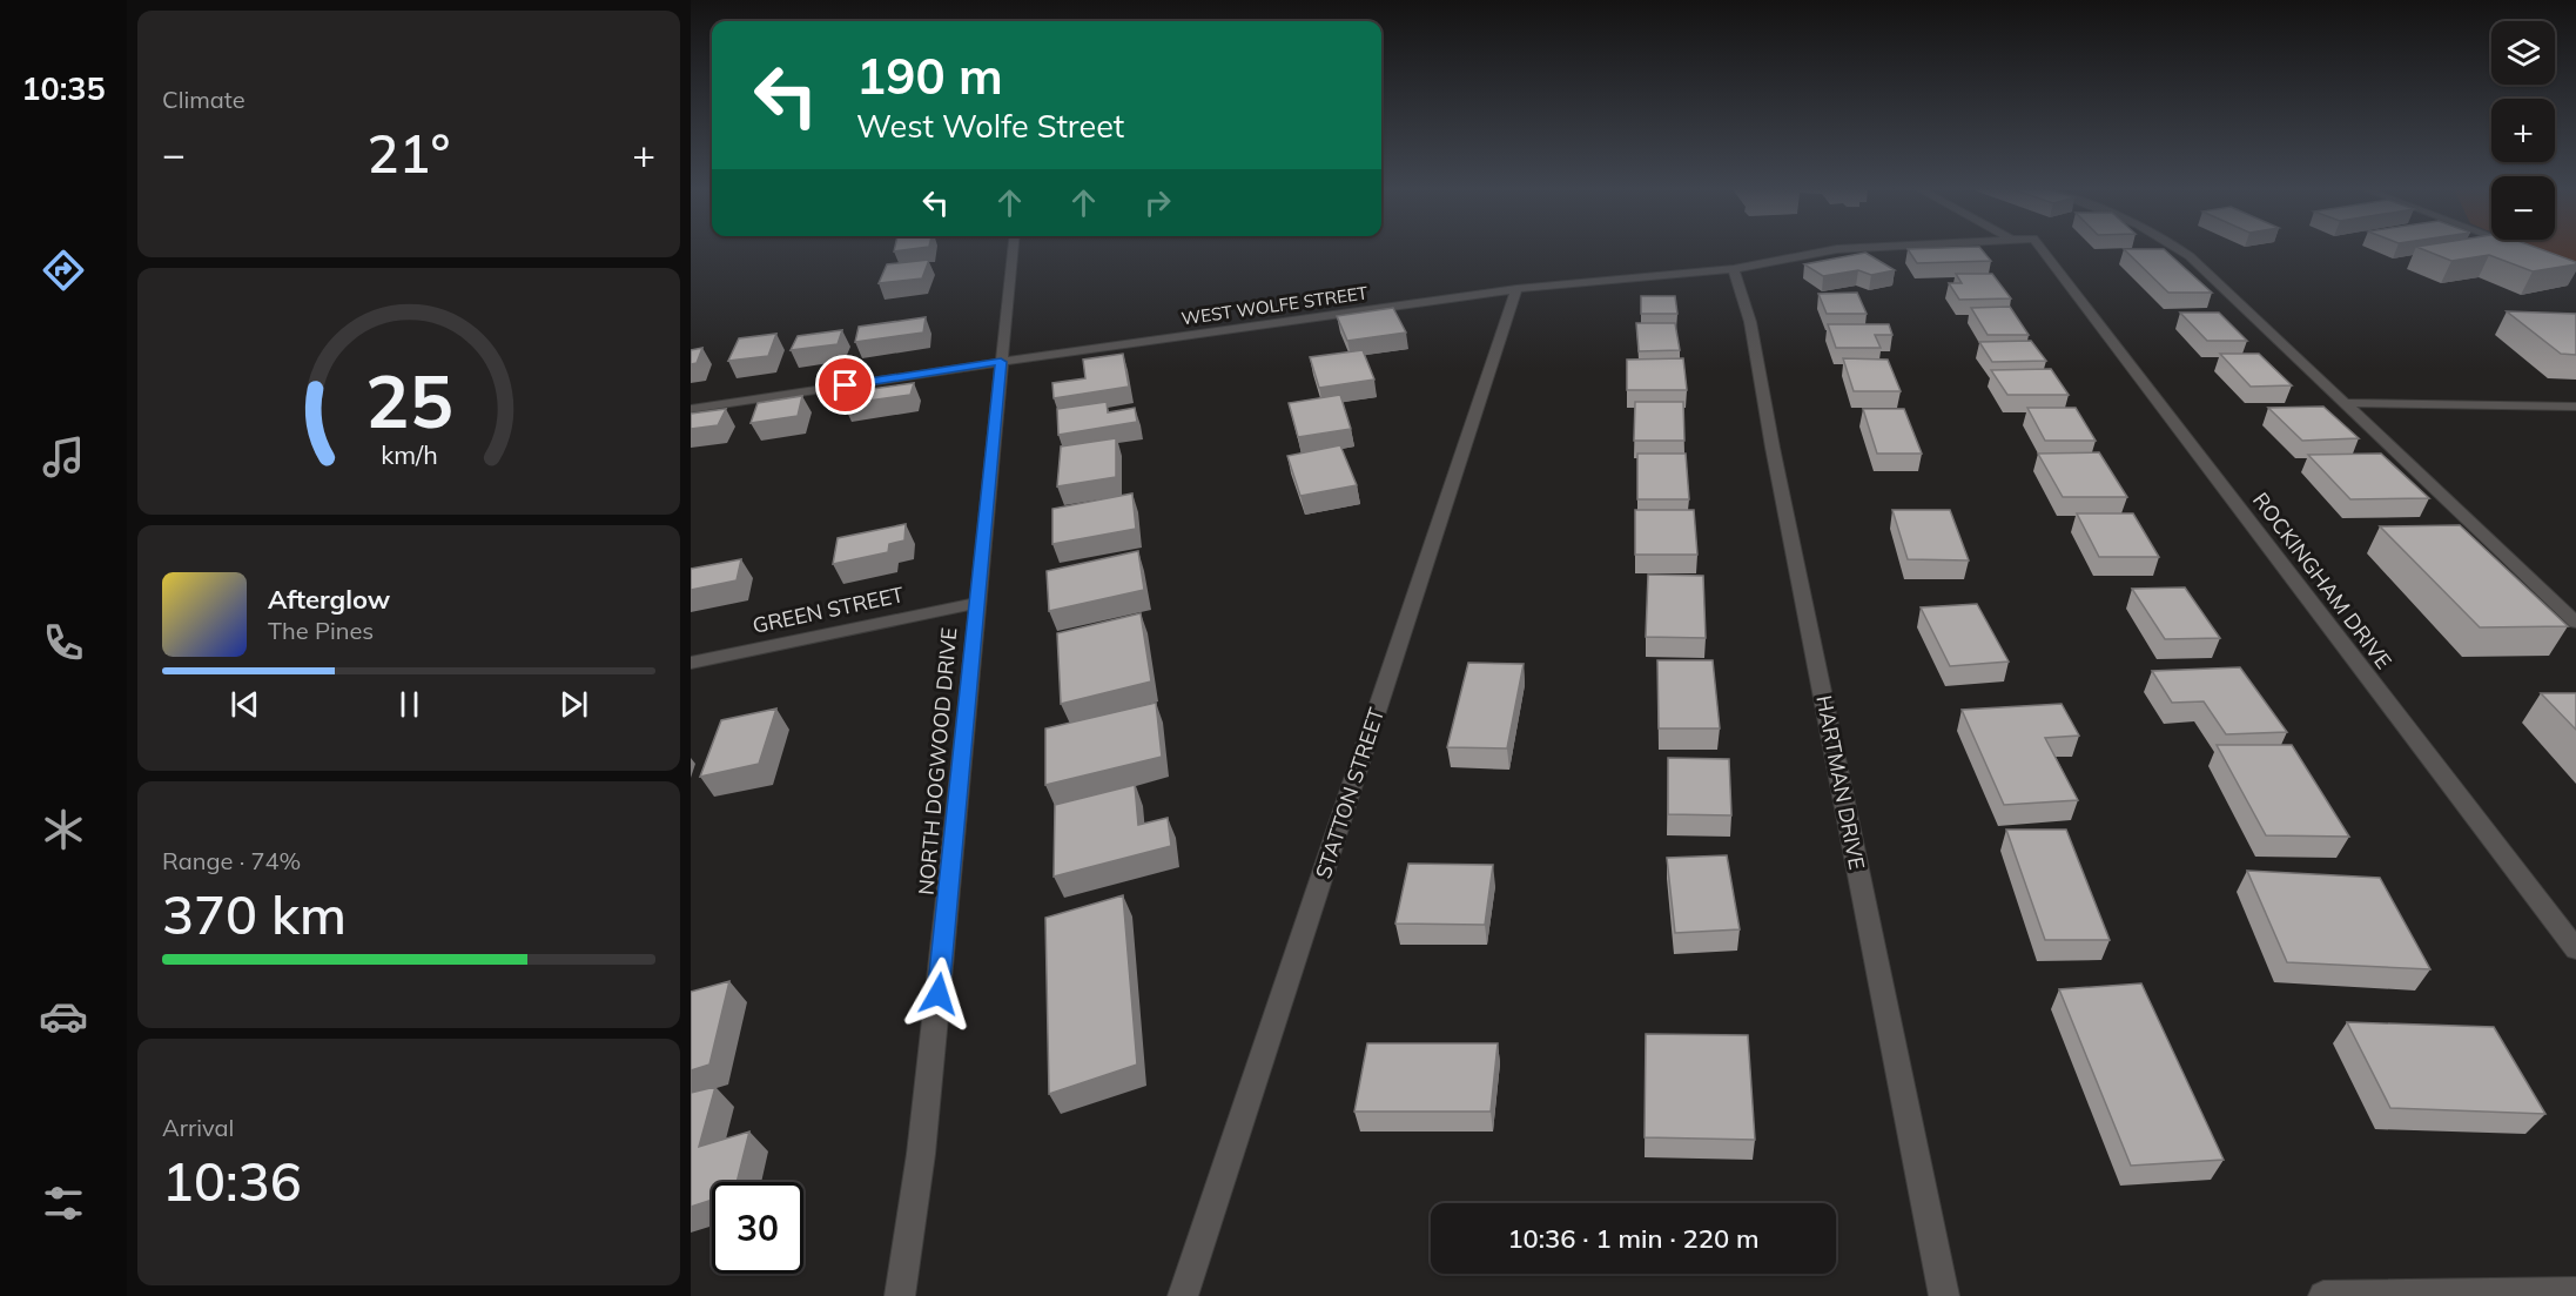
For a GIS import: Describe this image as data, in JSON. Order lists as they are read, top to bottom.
{
  "streets": {
    "street": [
      "WEST WOLFE STREET",
      "ROCKINGHAM DRIVE",
      "GREEN STREET",
      "NORTH DOGWOOD DRIVE",
      "HARTMAN DRIVE",
      "STATTON STREET"
    ]
  },
  "crossings": [
    ["WEST WOLFE STREET", "NORTH DOGWOOD DRIVE"],
    ["WEST WOLFE STREET", "HARTMAN DRIVE"],
    ["WEST WOLFE STREET", "STATTON STREET"],
    ["GREEN STREET", "NORTH DOGWOOD DRIVE"]
  ],
  "page": {
    "tabs": "10:35",
    "tile": [
      "Climate",
      ["Range · 74%", "370 km"],
      ["Arrival", "10:36"]
    ],
    "map_buttons": ["+", "−"],
    "turn": ["190 m", "West Wolfe Street"],
    "heat": ["−", "21°", "+"],
    "song": ["Afterglow", "The Pines"],
    "limit": "30",
    "trip": "10:36 · 1 min · 220 m",
    "gauge": ["25", "km/h"]
  }
}
